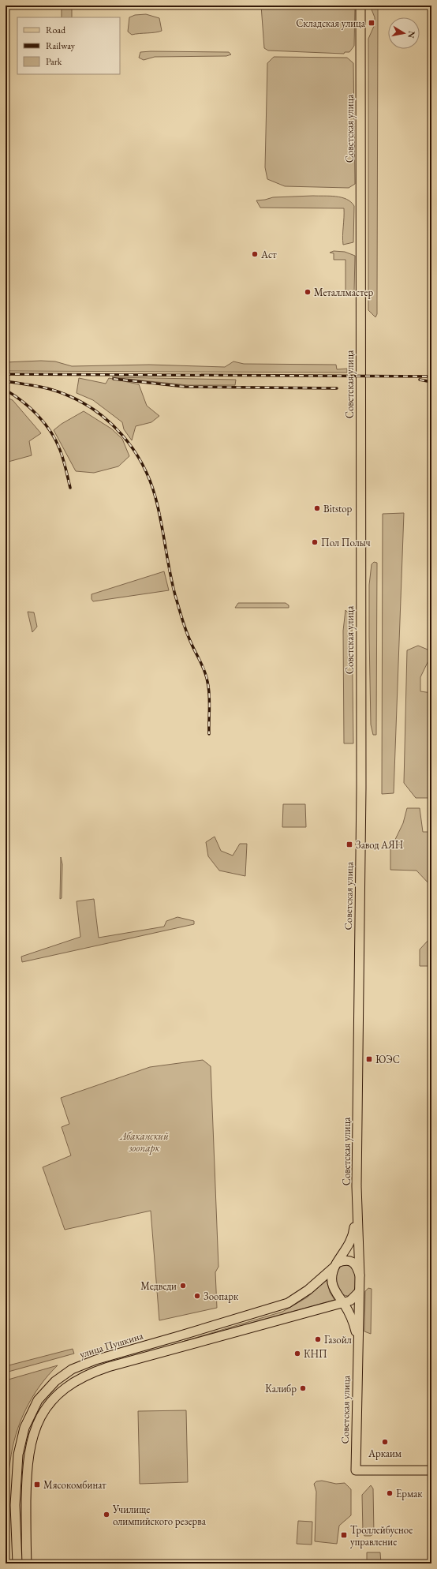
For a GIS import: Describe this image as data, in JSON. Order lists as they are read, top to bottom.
{
  "streets": {
    "main road": ["Советская улица", "улица Пушкина"]
  },
  "crossings": [
    ["Советская улица", "улица Пушкина"]
  ],
  "parks": ["Абаканский зоопарк"],
  "places": {
    "transit": [
      "Складская улица",
      "Завод АЯН",
      "ЮЭС",
      "Мясокомбинат",
      "Троллейбусное управление"
    ],
    "other": [
      "Аст",
      "Металлмастер",
      "Bitstop",
      "Пол Полыч",
      "Медведи",
      "Зоопарк",
      "Газойл",
      "КНП",
      "Калибр",
      "Аркаим",
      "Ермак",
      "Училище олимпийского резерва"
    ]
  },
  "legend": ["Road", "Railway", "Park"],
  "north": "right"
}
